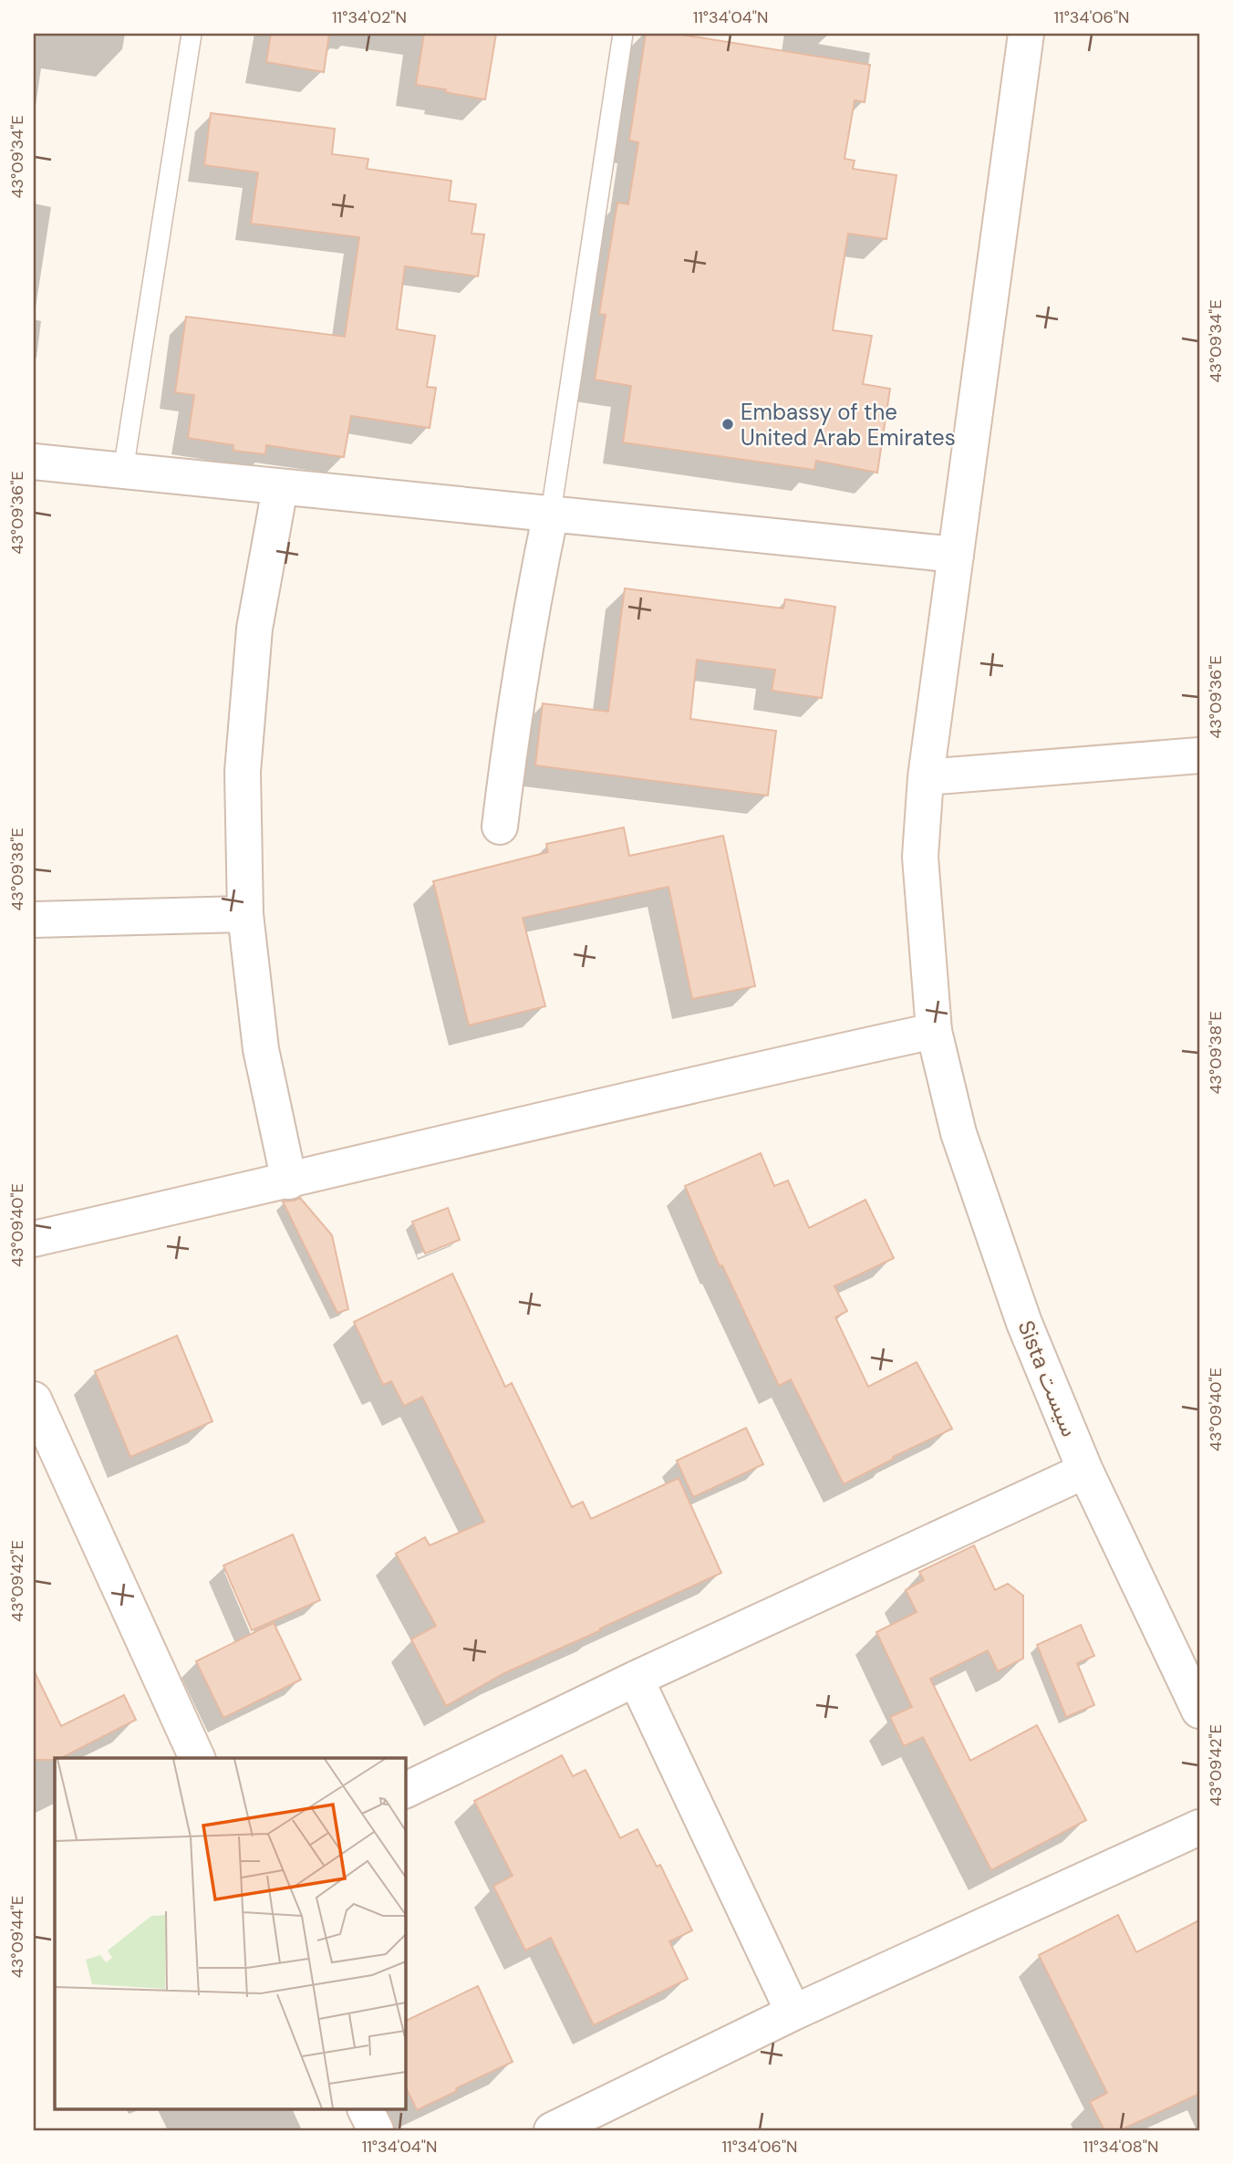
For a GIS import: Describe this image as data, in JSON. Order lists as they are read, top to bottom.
{
  "streets": {
    "street": ["Sista سيست"]
  },
  "places": ["Embassy of the United Arab Emirates"],
  "coordinates": [
    "11°34'02\"N",
    "11°34'04\"N",
    "11°34'06\"N",
    "43°09'34\"E",
    "43°09'36\"E",
    "43°09'38\"E",
    "43°09'40\"E",
    "43°09'42\"E",
    "43°09'44\"E",
    "11°34'08\"N"
  ]
}
